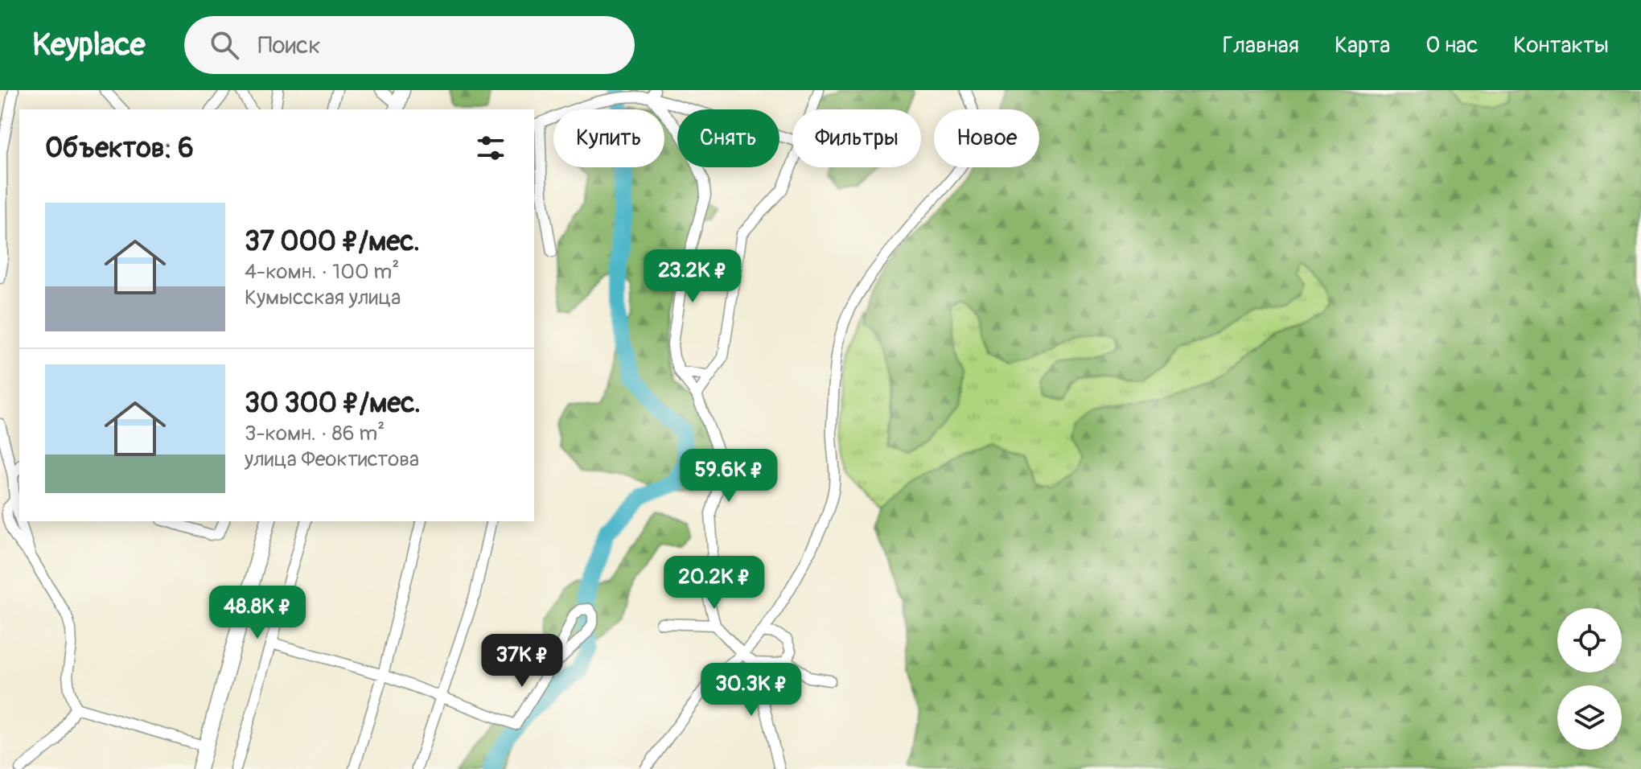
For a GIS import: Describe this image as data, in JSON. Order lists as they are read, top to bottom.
{
  "page": {
    "header": "Keyplace",
    "search": "Поиск",
    "nav": [
      "Главная",
      "Карта",
      "О нас",
      "Контакты"
    ],
    "chip": [
      "Купить",
      "Снять",
      "Фильтры",
      "Новое"
    ],
    "heading": "Объектов: 6",
    "list": [
      {
        "name": "37 000 ₽/мес.",
        "note": "4-комн. · 100 m² · Кумысская улица"
      },
      {
        "name": "30 300 ₽/мес.",
        "note": "3-комн. · 86 m² · улица Феоктистова"
      }
    ],
    "price": [
      "23.2K ₽",
      "59.6K ₽",
      "20.2K ₽",
      "48.8K ₽",
      "37K ₽",
      "30.3K ₽"
    ]
  }
}
